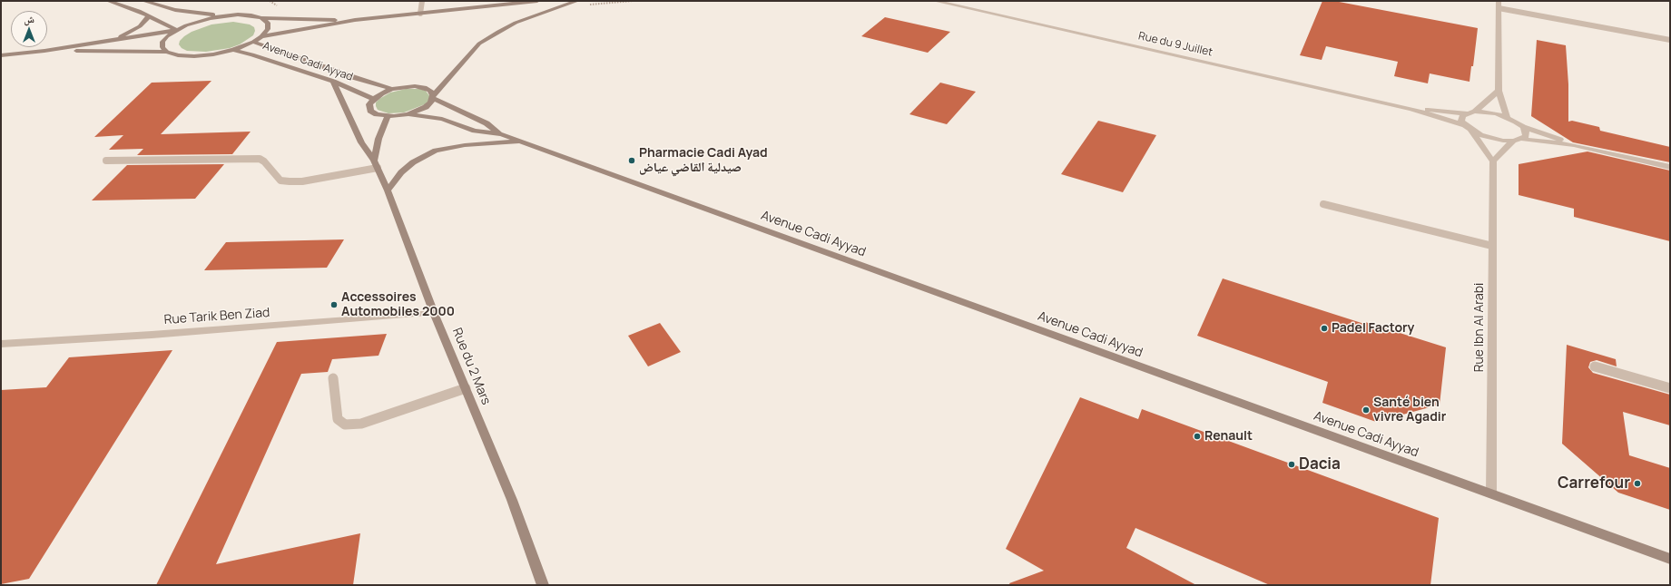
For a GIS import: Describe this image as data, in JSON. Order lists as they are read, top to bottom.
{
  "streets": {
    "main road": ["Avenue Cadi Ayyad", "Rue du 2 Mars"],
    "street": ["Rue du 9 Juillet", "Rue Tarik Ben Ziad", "Rue Ibn Al Arabi"]
  },
  "crossings": [
    ["Avenue Cadi Ayyad", "Rue Ibn Al Arabi"],
    ["Avenue Cadi Ayyad", "Rue du 2 Mars"],
    ["Rue Tarik Ben Ziad", "Rue du 2 Mars"]
  ],
  "places": [
    "Pharmacie Cadi Ayad صيدلية القاضي عياض",
    "Accessoires Automobiles 2000",
    "Padel Factory",
    "Santé bien vivre Agadir",
    "Renault",
    "Dacia",
    "Carrefour"
  ],
  "north": "top"
}
